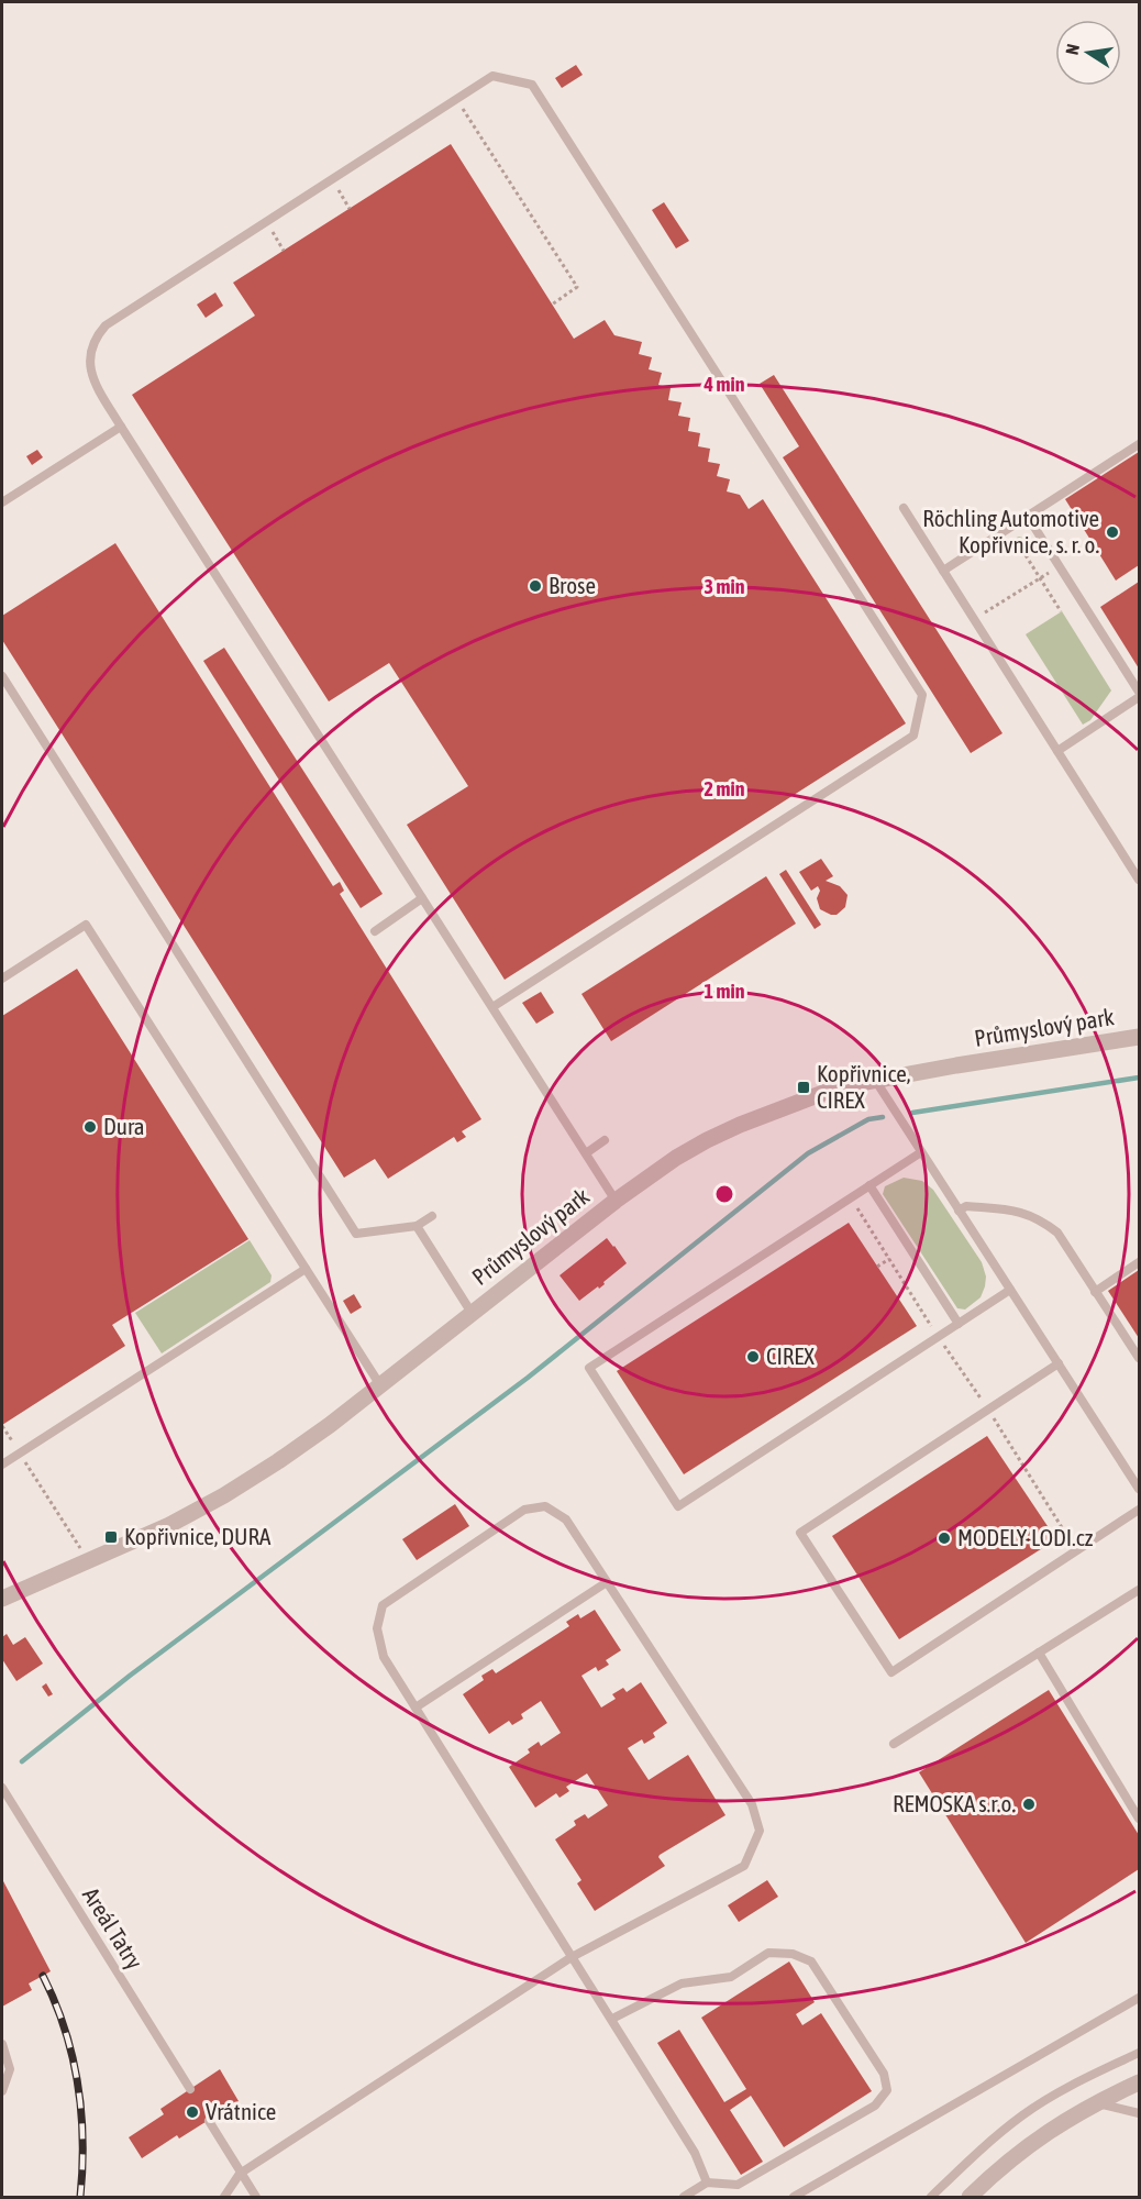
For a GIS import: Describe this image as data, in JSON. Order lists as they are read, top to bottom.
{
  "streets": {
    "street": ["Průmyslový park"],
    "lane": ["Areál Tatry"]
  },
  "places": {
    "other": [
      "Röchling Automotive Kopřivnice, s. r. o.",
      "Brose",
      "Dura",
      "CIREX",
      "MODELY-LODI.cz",
      "REMOSKA s.r.o.",
      "Vrátnice"
    ],
    "transit": ["Kopřivnice, CIREX", "Kopřivnice, DURA"]
  },
  "north": "left",
  "rings": [
    "4 min",
    "3 min",
    "2 min",
    "1 min"
  ]
}
